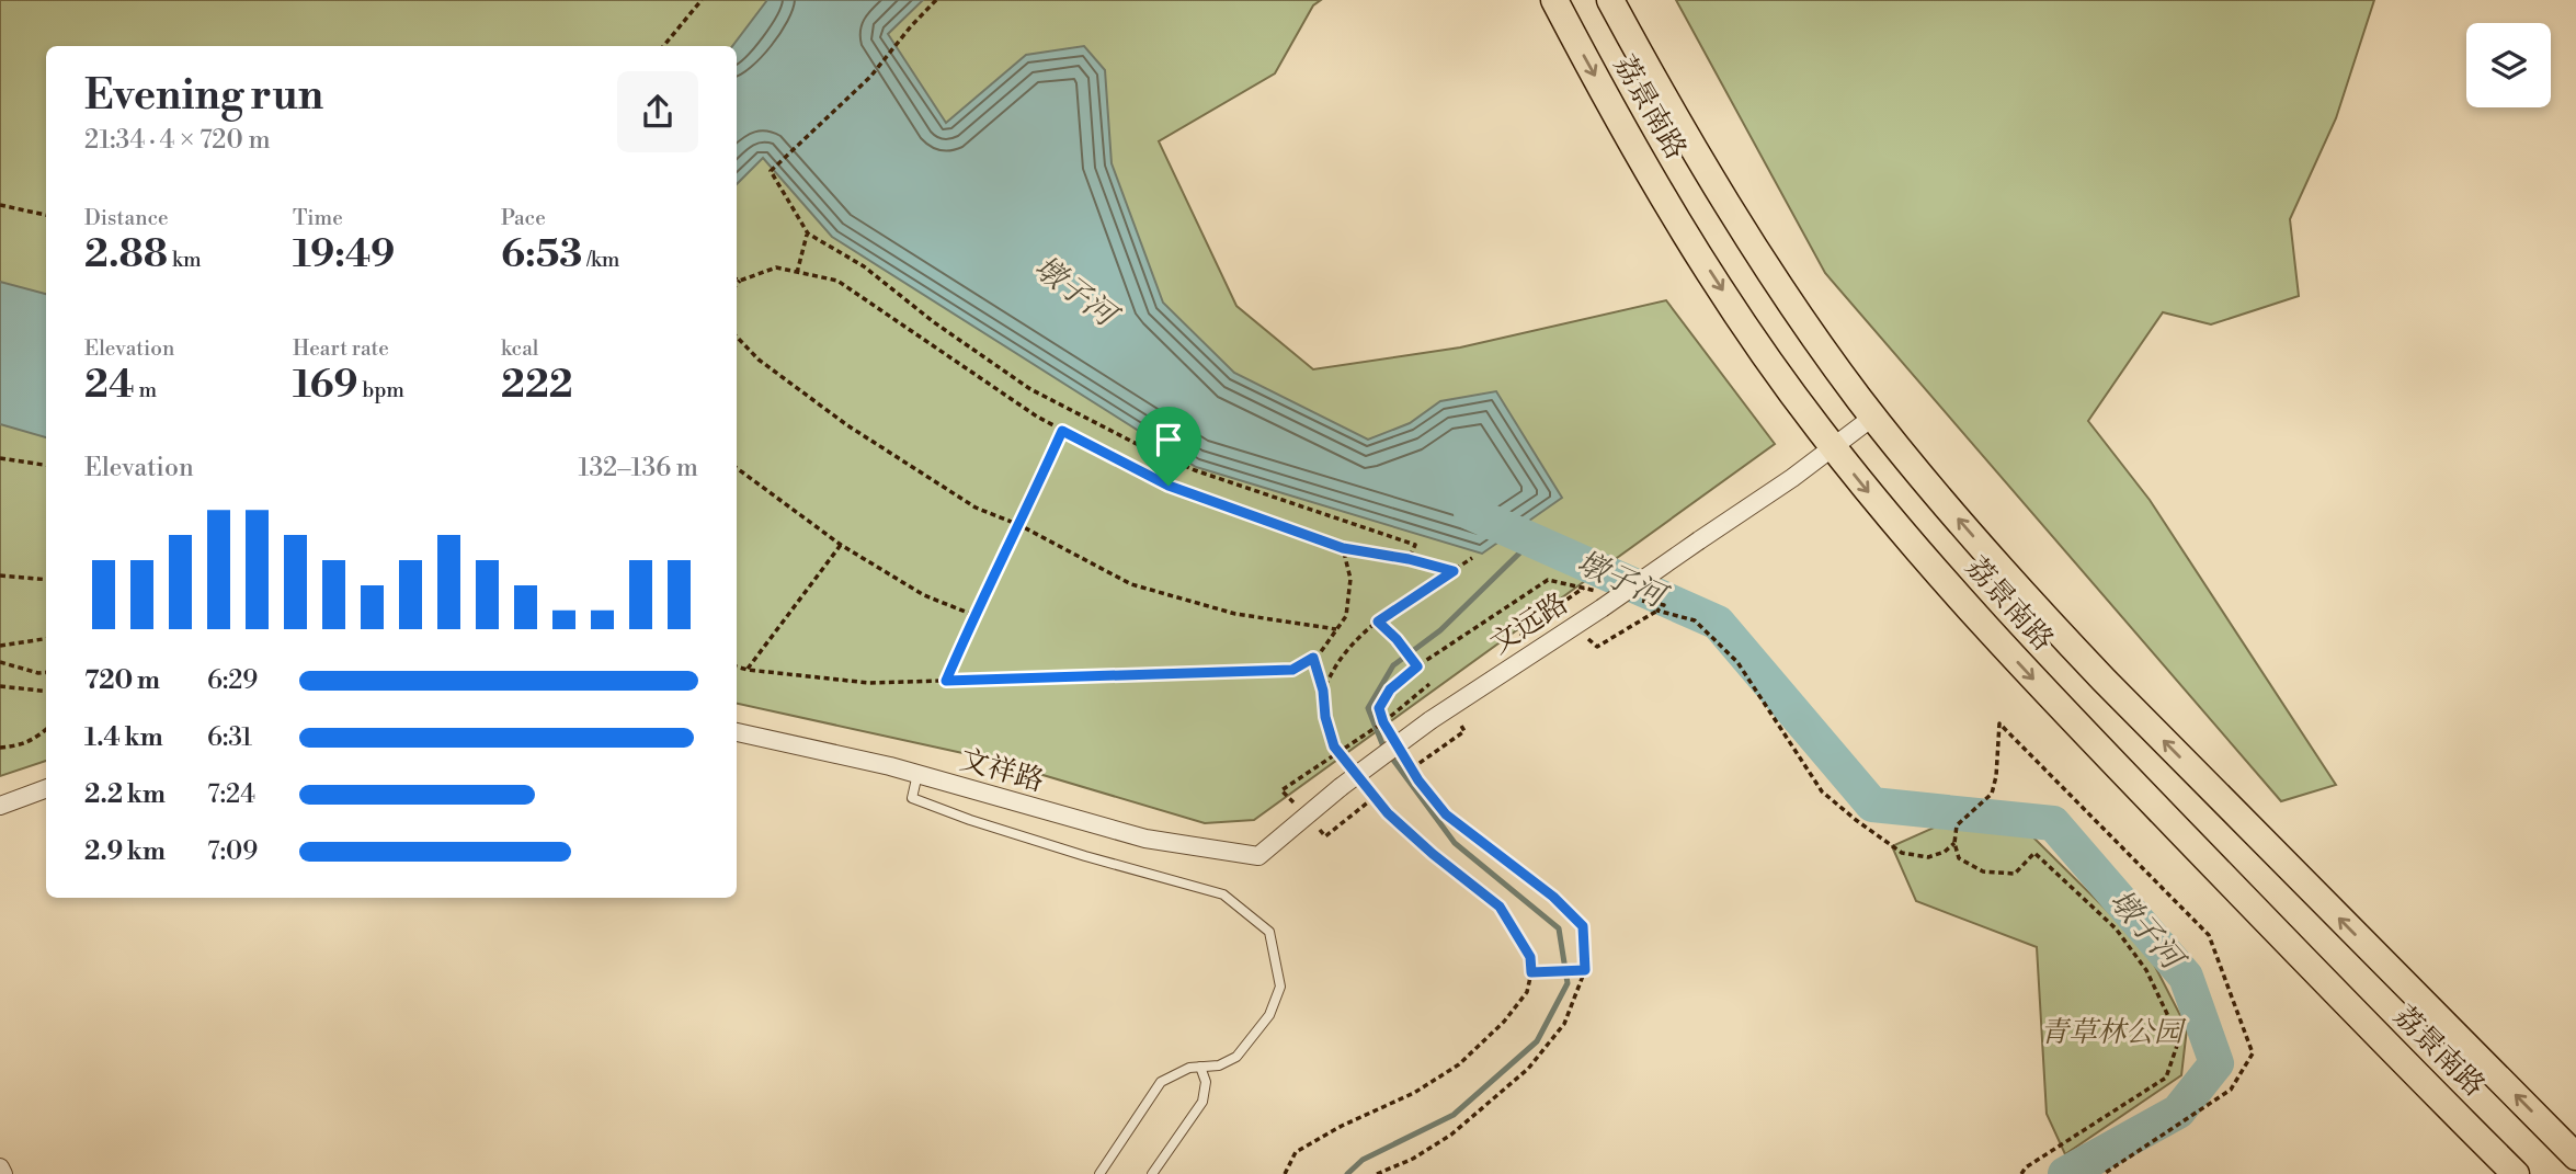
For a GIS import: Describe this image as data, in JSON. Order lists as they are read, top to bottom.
{
  "streets": {
    "main road": ["荔景南路"],
    "street": ["文远路", "文祥路"]
  },
  "crossings": [
    ["荔景南路", "文远路"],
    ["文远路", "文祥路"]
  ],
  "water": ["墩子河"],
  "parks": ["青草林公园"],
  "page": {
    "heading": ["Evening run", "21:34 · 4 × 720 m"],
    "stats": [
      ["Distance", "2.88 km"],
      ["Time", "19:49"],
      ["Pace", "6:53 /km"],
      ["Elevation", "24 m"],
      ["Heart rate", "169 bpm"],
      ["kcal", "222"]
    ],
    "chart": ["Elevation", "132–136 m"],
    "list": [
      {
        "name": "720 m",
        "note": "6:29"
      },
      {
        "name": "1.4 km",
        "note": "6:31"
      },
      {
        "name": "2.2 km",
        "note": "7:24"
      },
      {
        "name": "2.9 km",
        "note": "7:09"
      }
    ]
  }
}
